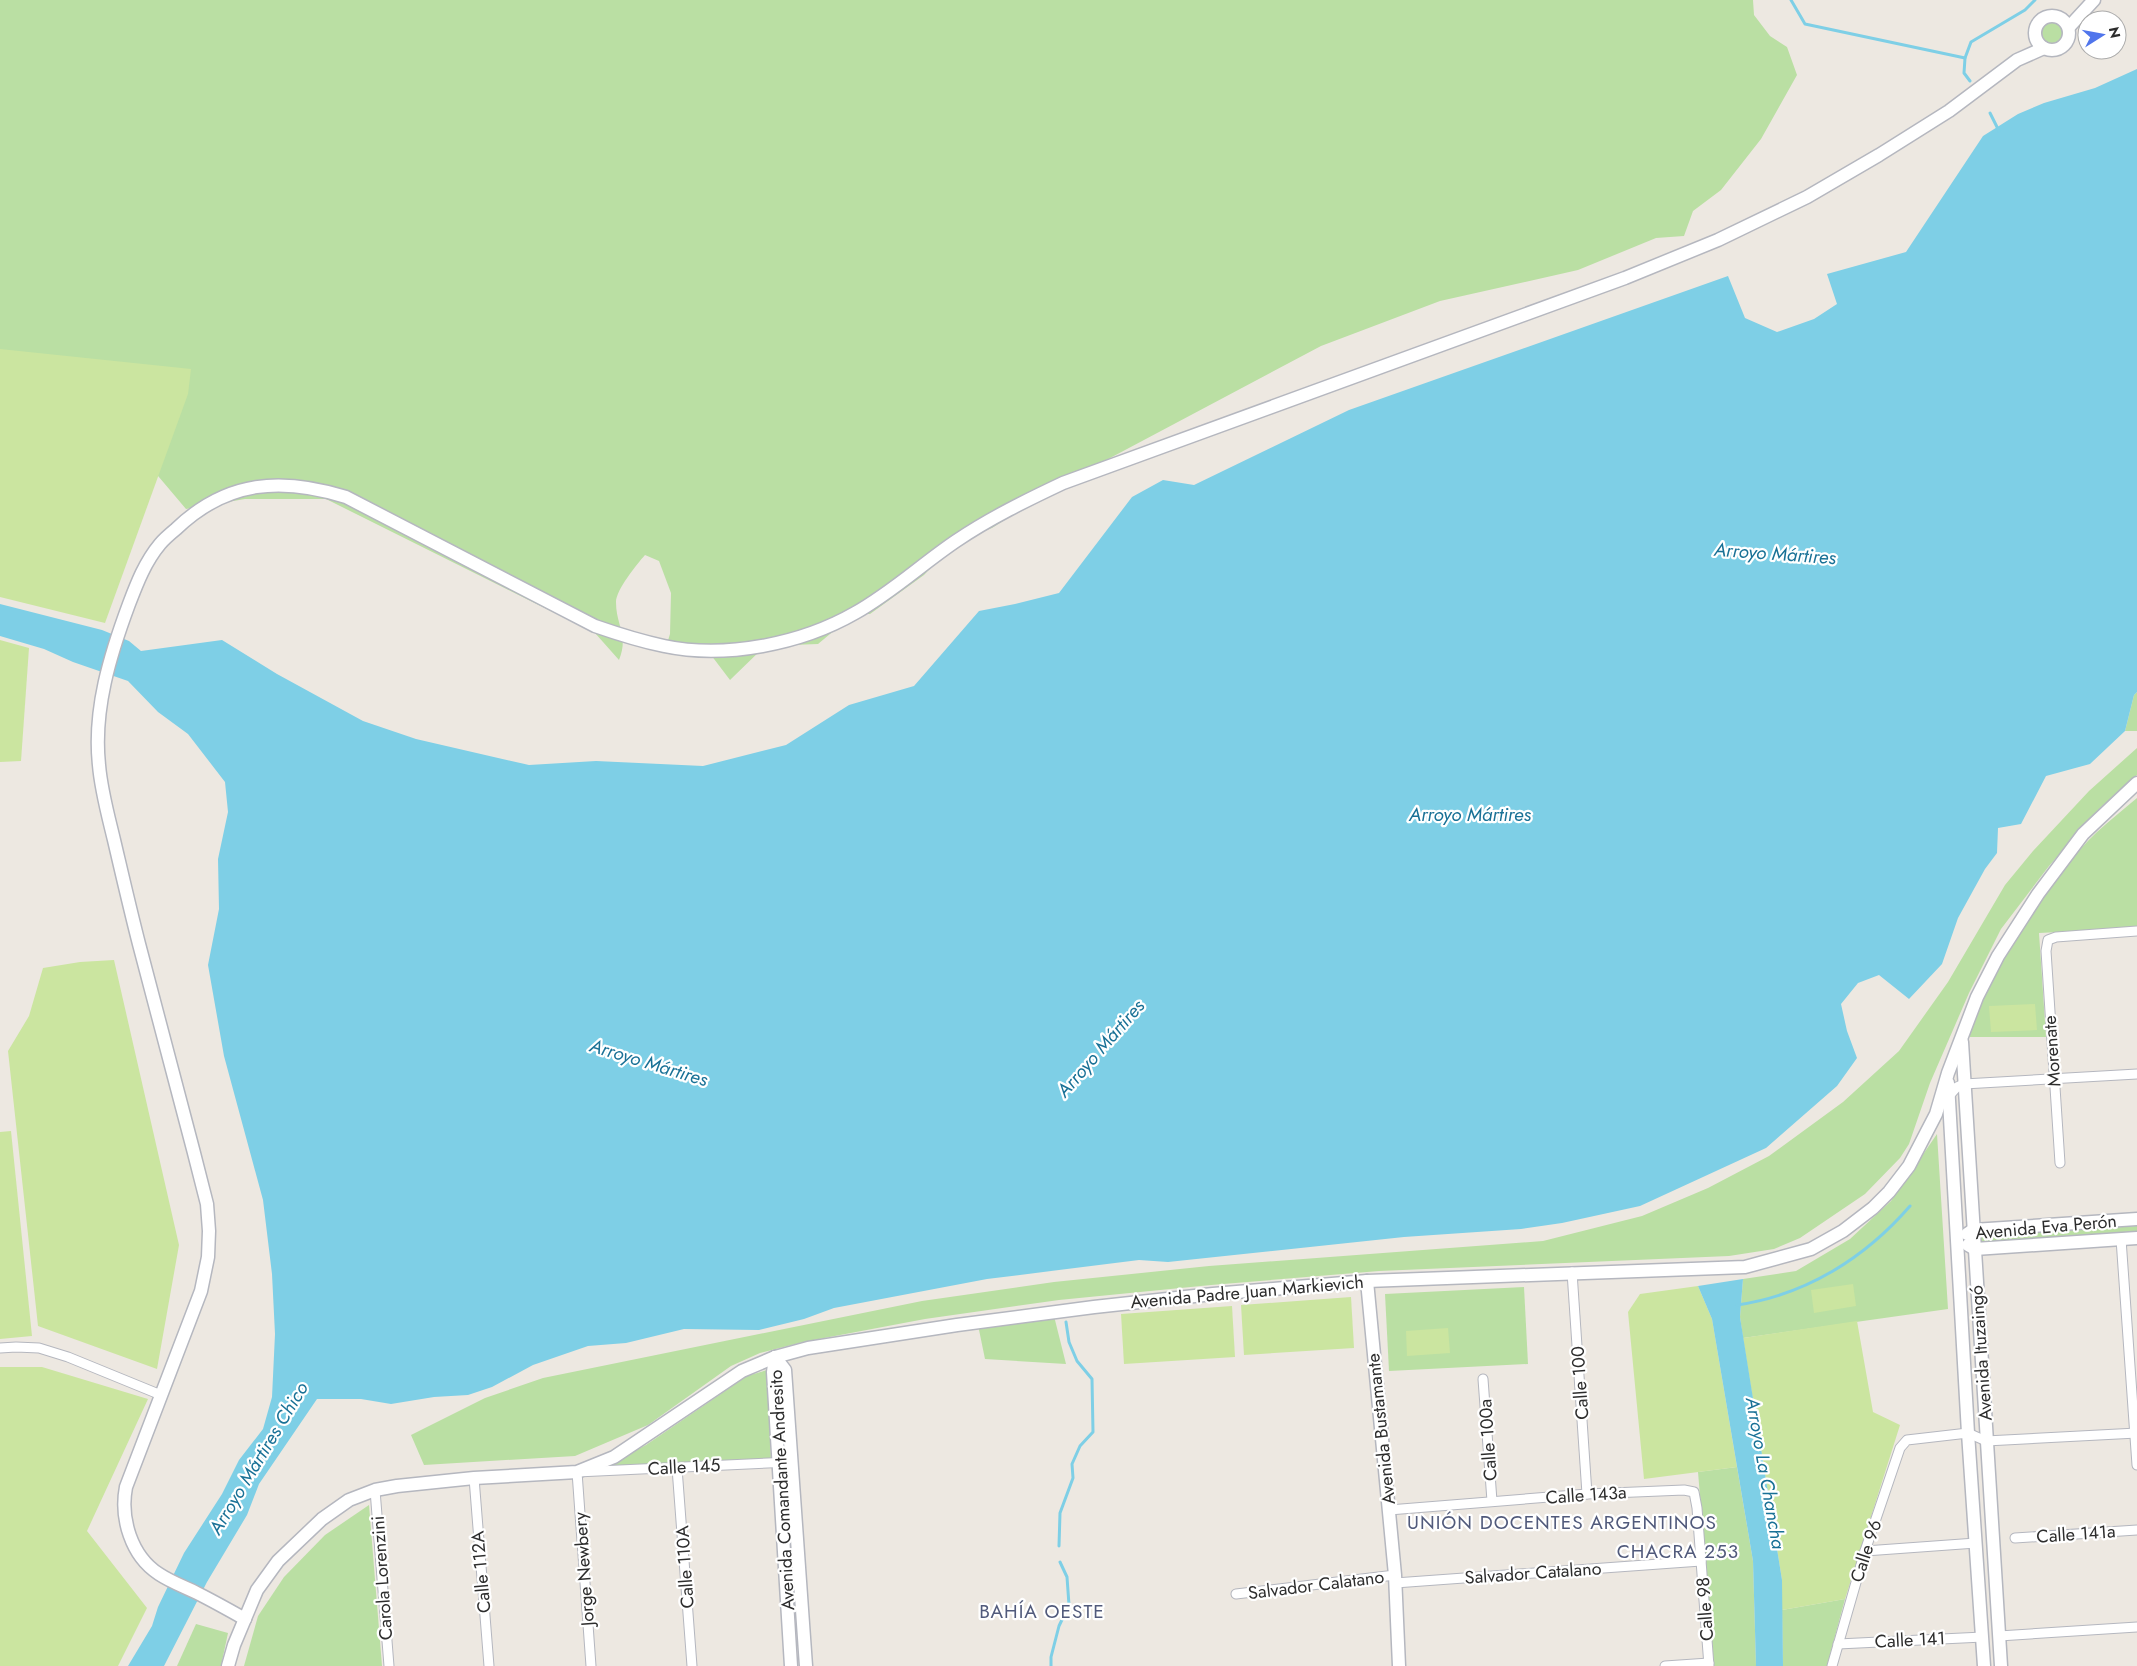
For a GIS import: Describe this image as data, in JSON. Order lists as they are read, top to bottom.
{
  "streets": {
    "main road": [
      "Avenida Eva Perón",
      "Avenida Padre Juan Markievich",
      "Avenida Ituzaingó",
      "Avenida Bustamante",
      "Avenida Comandante Andresito"
    ],
    "street": [
      "Morenate",
      "Calle 100",
      "Calle 100a",
      "Calle 145",
      "Calle 143a",
      "Calle 141a",
      "Calle 96",
      "Calle 110A",
      "Jorge Newbery",
      "Calle 112A",
      "Salvador Catalano",
      "Carola Lorenzini",
      "Salvador Calatano",
      "Calle 98",
      "Calle 141"
    ]
  },
  "crossings": [
    ["Avenida Eva Perón", "Avenida Ituzaingó"],
    ["Avenida Padre Juan Markievich", "Avenida Ituzaingó"],
    ["Avenida Padre Juan Markievich", "Calle 100"],
    ["Avenida Padre Juan Markievich", "Avenida Bustamante"],
    ["Avenida Padre Juan Markievich", "Calle 145"],
    ["Avenida Padre Juan Markievich", "Avenida Comandante Andresito"],
    ["Avenida Padre Juan Markievich", "Jorge Newbery"],
    ["Avenida Padre Juan Markievich", "Calle 112A"],
    ["Avenida Padre Juan Markievich", "Carola Lorenzini"],
    ["Avenida Ituzaingó", "Calle 96"],
    ["Avenida Ituzaingó", "Calle 141"],
    ["Calle 100", "Calle 143a"],
    ["Avenida Bustamante", "Calle 143a"],
    ["Avenida Bustamante", "Salvador Catalano"],
    ["Avenida Bustamante", "Salvador Calatano"],
    ["Calle 100a", "Calle 143a"],
    ["Calle 145", "Avenida Comandante Andresito"],
    ["Calle 145", "Calle 110A"],
    ["Calle 145", "Jorge Newbery"],
    ["Calle 143a", "Calle 98"],
    ["Calle 96", "Calle 141"],
    ["Salvador Catalano", "Salvador Calatano"],
    ["Salvador Catalano", "Calle 98"]
  ],
  "districts": ["UNIÓN DOCENTES ARGENTINOS", "CHACRA 253", "BAHÍA OESTE"],
  "water": ["Arroyo Mártires", "Arroyo Mártires Chico", "Arroyo La Chancha"],
  "north": "right"
}
